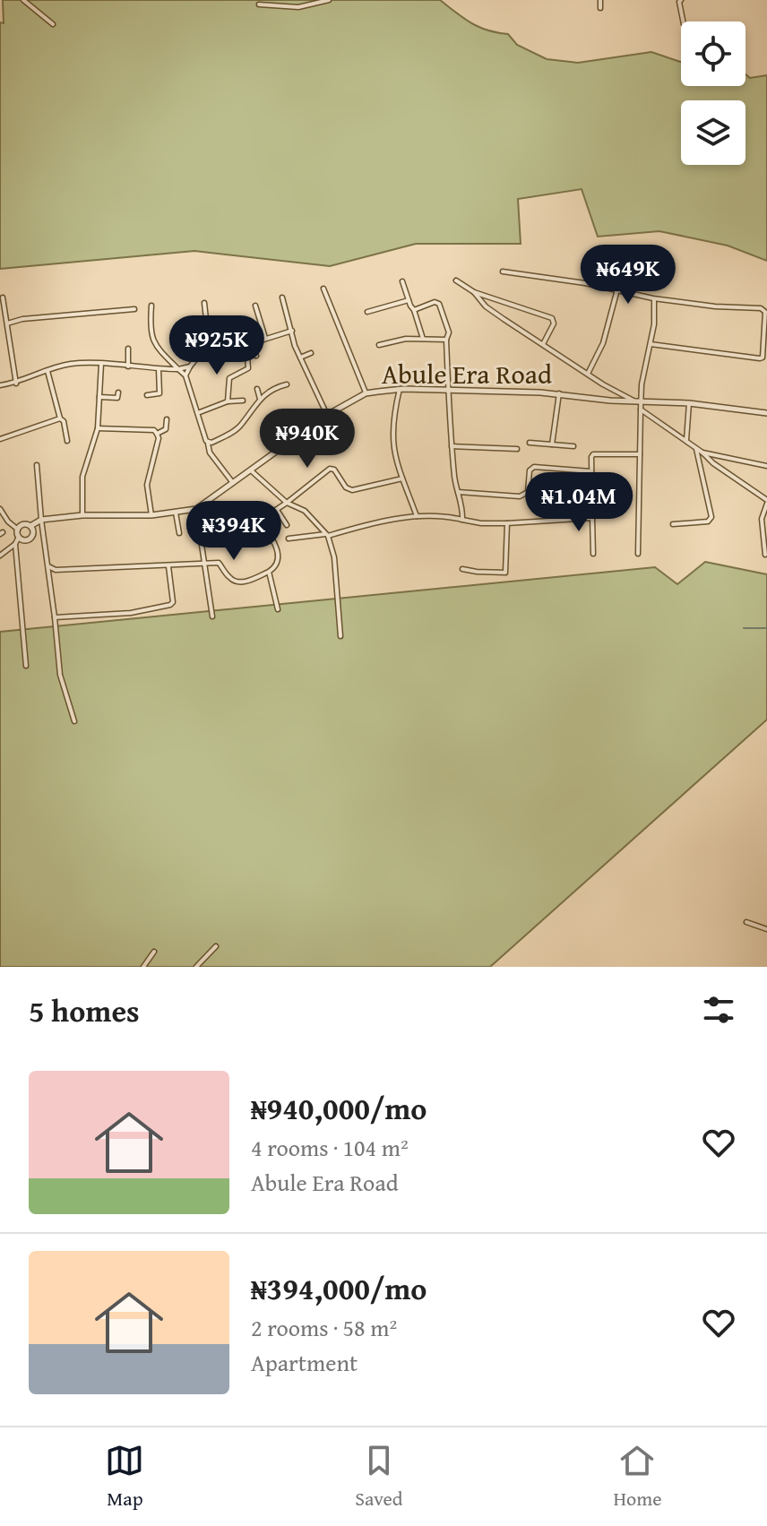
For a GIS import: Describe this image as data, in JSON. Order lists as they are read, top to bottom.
{
  "streets": {
    "street": ["Abule Era Road"]
  },
  "page": {
    "price": [
      "₦649K",
      "₦925K",
      "₦940K",
      "₦1.04M",
      "₦394K"
    ],
    "heading": "5 homes",
    "list": [
      {
        "name": "₦940,000/mo",
        "note": "4 rooms · 104 m² · Abule Era Road"
      },
      {
        "name": "₦394,000/mo",
        "note": "2 rooms · 58 m² · Apartment"
      }
    ],
    "tabs": ["Map", "Saved", "Home"]
  }
}
